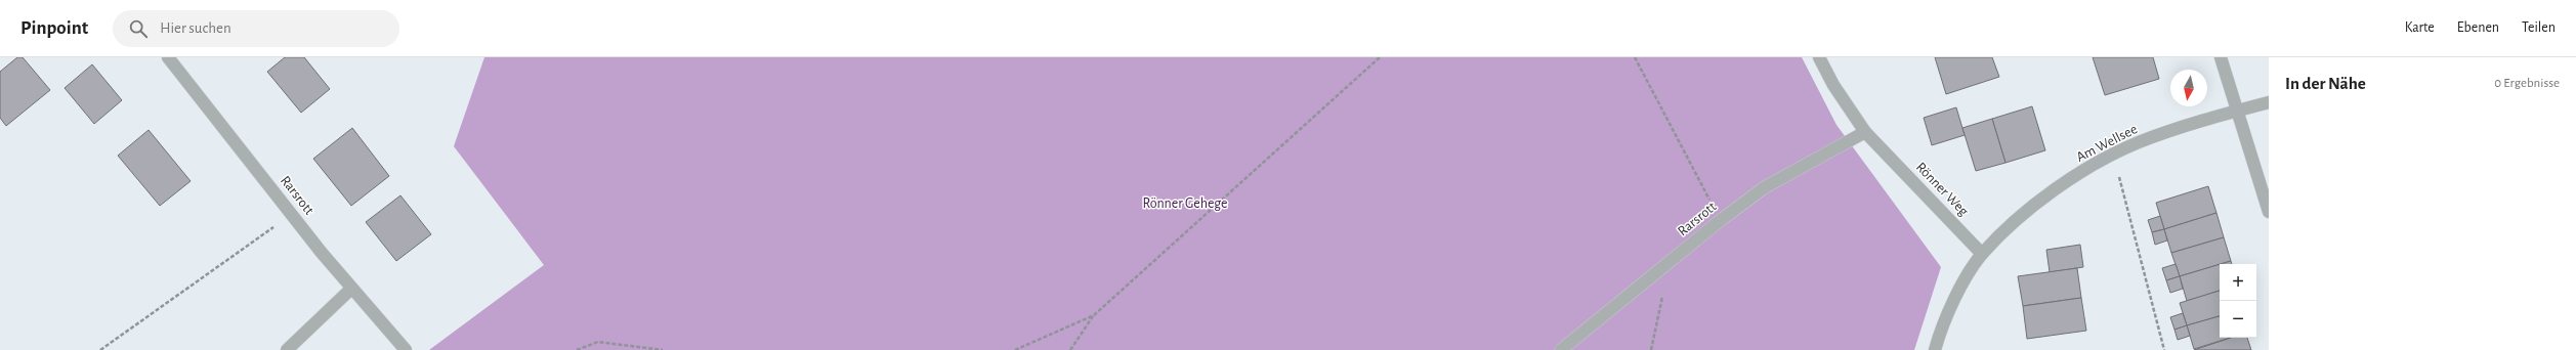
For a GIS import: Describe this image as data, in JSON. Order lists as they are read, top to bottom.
{
  "streets": {
    "street": ["Am Wellsee", "Rönner Weg", "Rarsrott"]
  },
  "crossings": [
    ["Am Wellsee", "Rönner Weg"],
    ["Rönner Weg", "Rarsrott"]
  ],
  "parks": ["Rönner Gehege"],
  "north": "bottom",
  "page": {
    "header": "Pinpoint",
    "search": "Hier suchen",
    "nav": ["Karte", "Ebenen", "Teilen"],
    "heading": ["In der Nähe", "0 Ergebnisse"],
    "map_buttons": ["+", "−"]
  }
}
